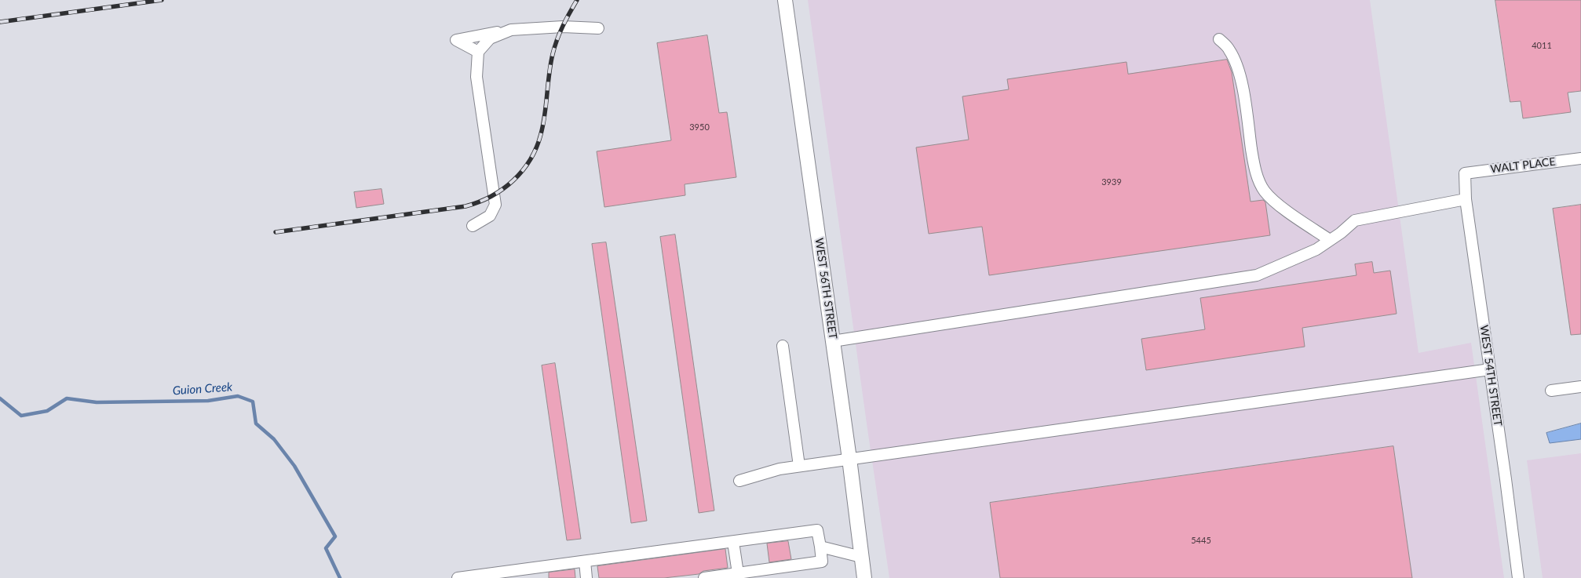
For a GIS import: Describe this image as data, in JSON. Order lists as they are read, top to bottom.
{
  "streets": {
    "main road": ["WEST 56TH STREET"],
    "street": ["WALT PLACE", "WEST 54TH STREET"]
  },
  "crossings": [
    ["WALT PLACE", "WEST 54TH STREET"]
  ],
  "water": ["Guion Creek"],
  "house_numbers": [
    "4011",
    "3950",
    "3939",
    "5445"
  ]
}
